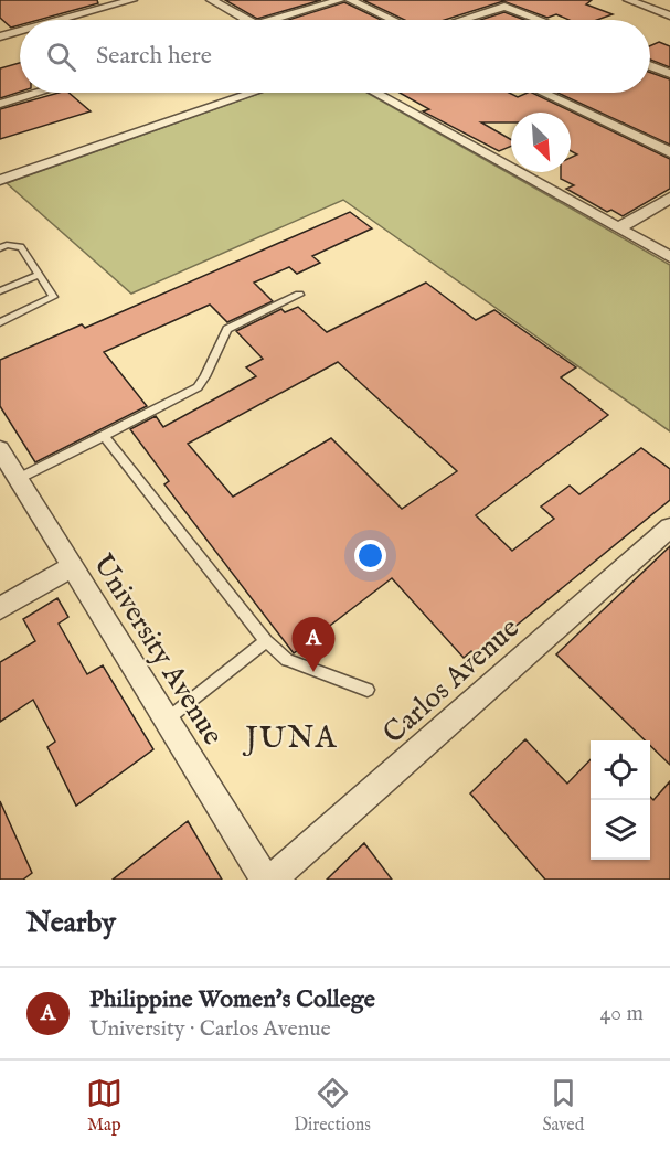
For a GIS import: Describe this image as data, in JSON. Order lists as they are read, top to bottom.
{
  "streets": {
    "street": ["University Avenue", "Carlos Avenue"]
  },
  "districts": ["JUNA"],
  "north": "bottom right",
  "page": {
    "search": "Search here",
    "pins": "A",
    "heading": "Nearby",
    "list": [
      {
        "mark": "A",
        "name": "Philippine Women's College",
        "note": "University · Carlos Avenue",
        "value": "40 m"
      }
    ],
    "nav": ["Map", "Directions", "Saved"]
  }
}
